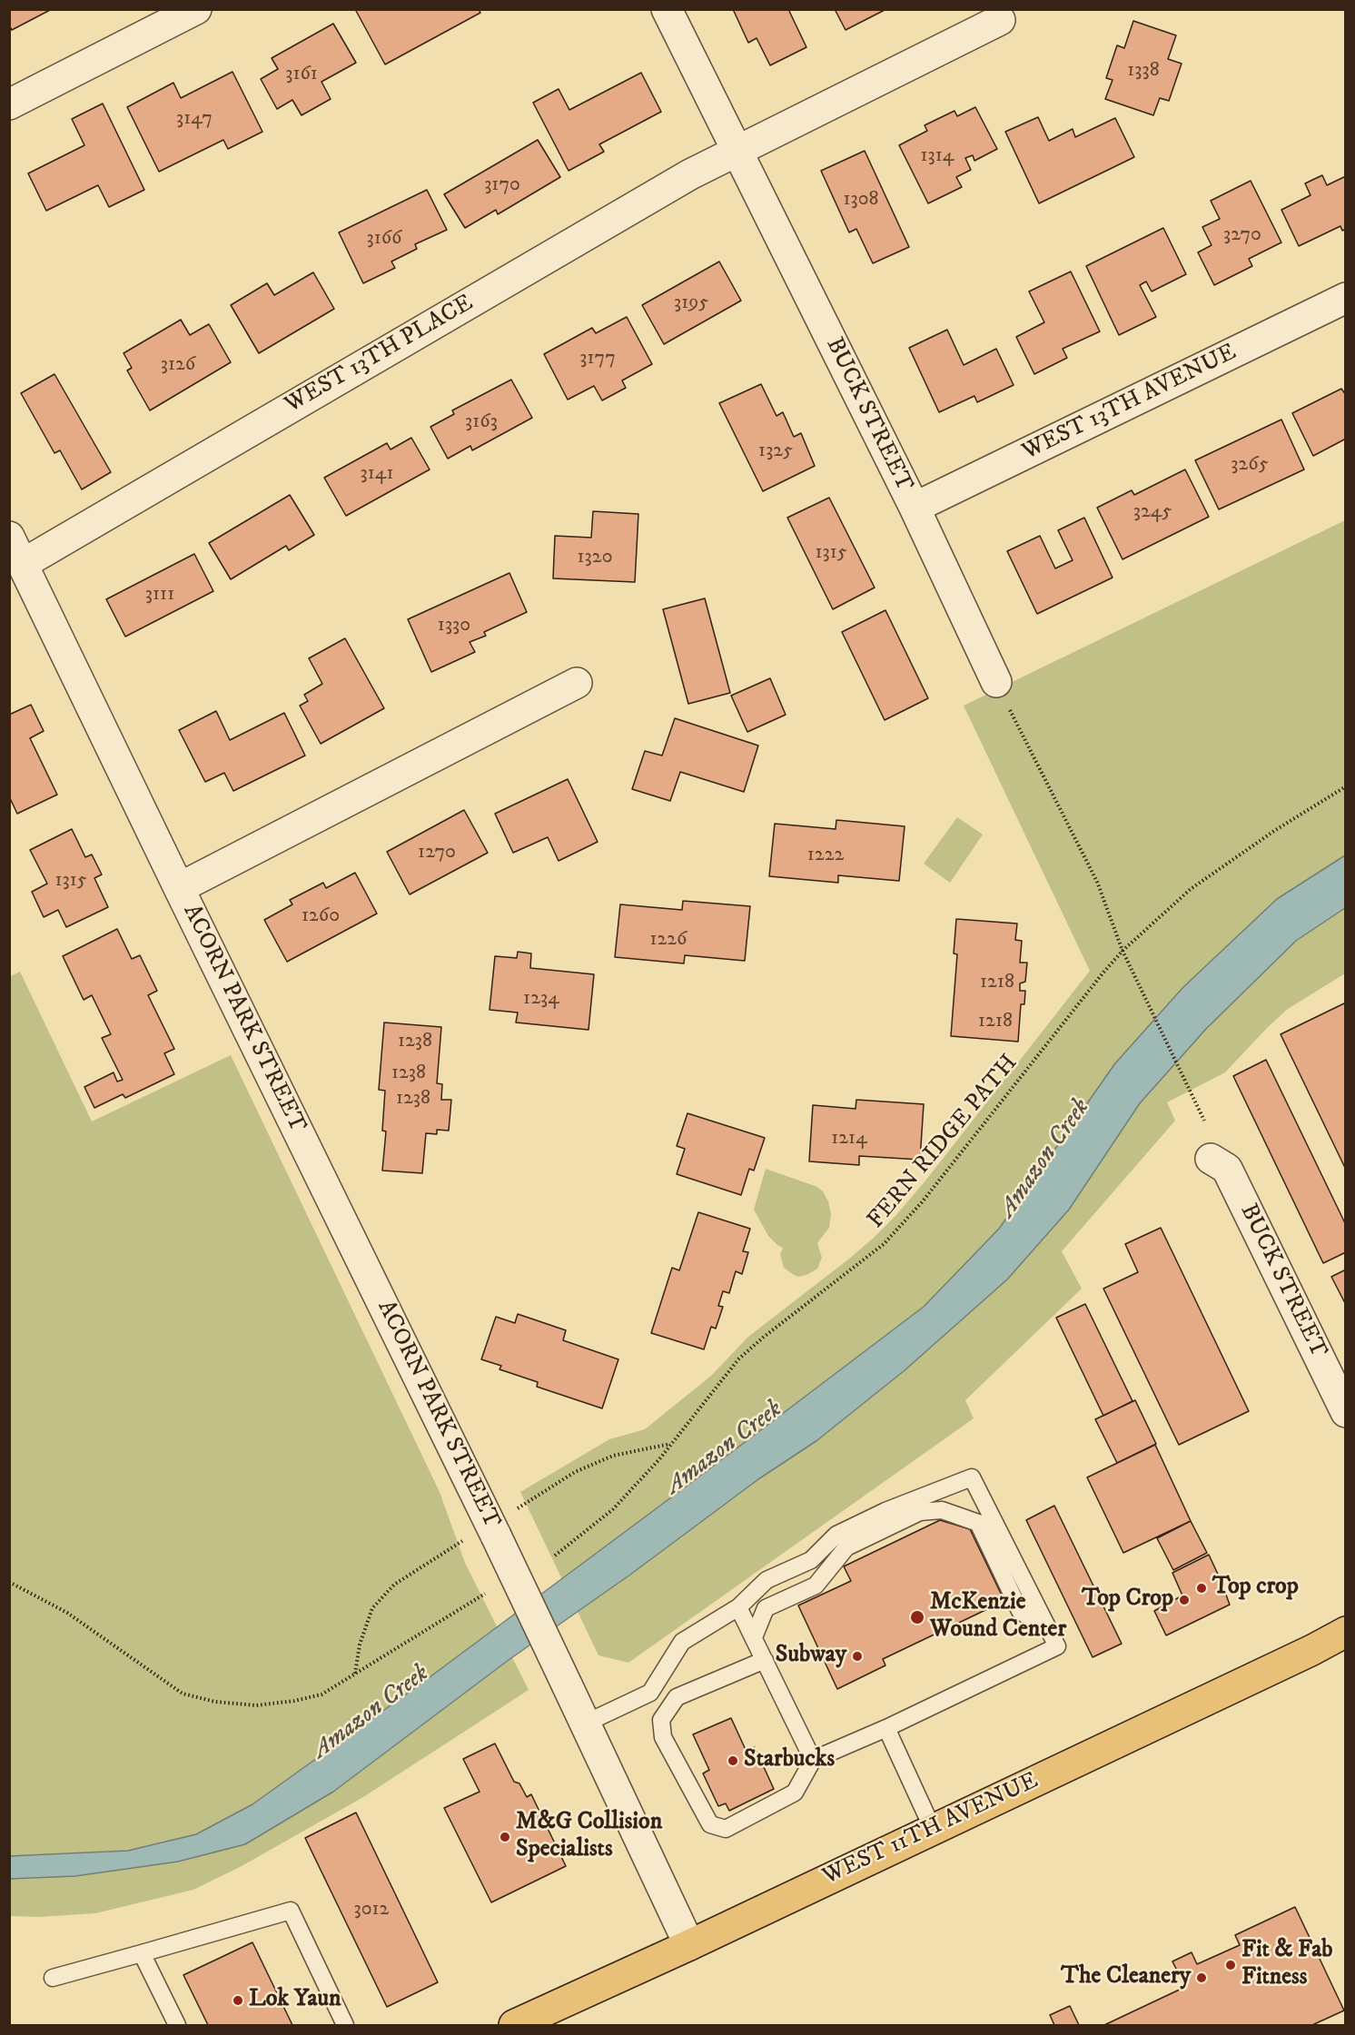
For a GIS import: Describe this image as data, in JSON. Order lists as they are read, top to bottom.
{
  "streets": {
    "main road": ["WEST 11TH AVENUE"],
    "street": [
      "WEST 13TH PLACE",
      "WEST 13TH AVENUE",
      "BUCK STREET",
      "ACORN PARK STREET"
    ],
    "path": ["FERN RIDGE PATH"]
  },
  "crossings": [
    ["WEST 13TH PLACE", "BUCK STREET"],
    ["WEST 13TH PLACE", "ACORN PARK STREET"],
    ["WEST 13TH AVENUE", "BUCK STREET"],
    ["ACORN PARK STREET", "WEST 11TH AVENUE"]
  ],
  "water": ["Amazon Creek"],
  "places": [
    "Top crop",
    "Top Crop",
    "McKenzie Wound Center",
    "Subway",
    "Starbucks",
    "M&G Collision Specialists",
    "Fit & Fab Fitness",
    "The Cleanery",
    "Lok Yaun"
  ],
  "house_numbers": [
    "1338",
    "3161",
    "3147",
    "1314",
    "3170",
    "1308",
    "3270",
    "3166",
    "3195",
    "3177",
    "3126",
    "3163",
    "1325",
    "3265",
    "3141",
    "3245",
    "1315",
    "1320",
    "3111",
    "1330",
    "1270",
    "1222",
    "1315",
    "1260",
    "1226",
    "1218",
    "1234",
    "1218",
    "1238",
    "1238",
    "1238",
    "1214",
    "3012"
  ]
}
